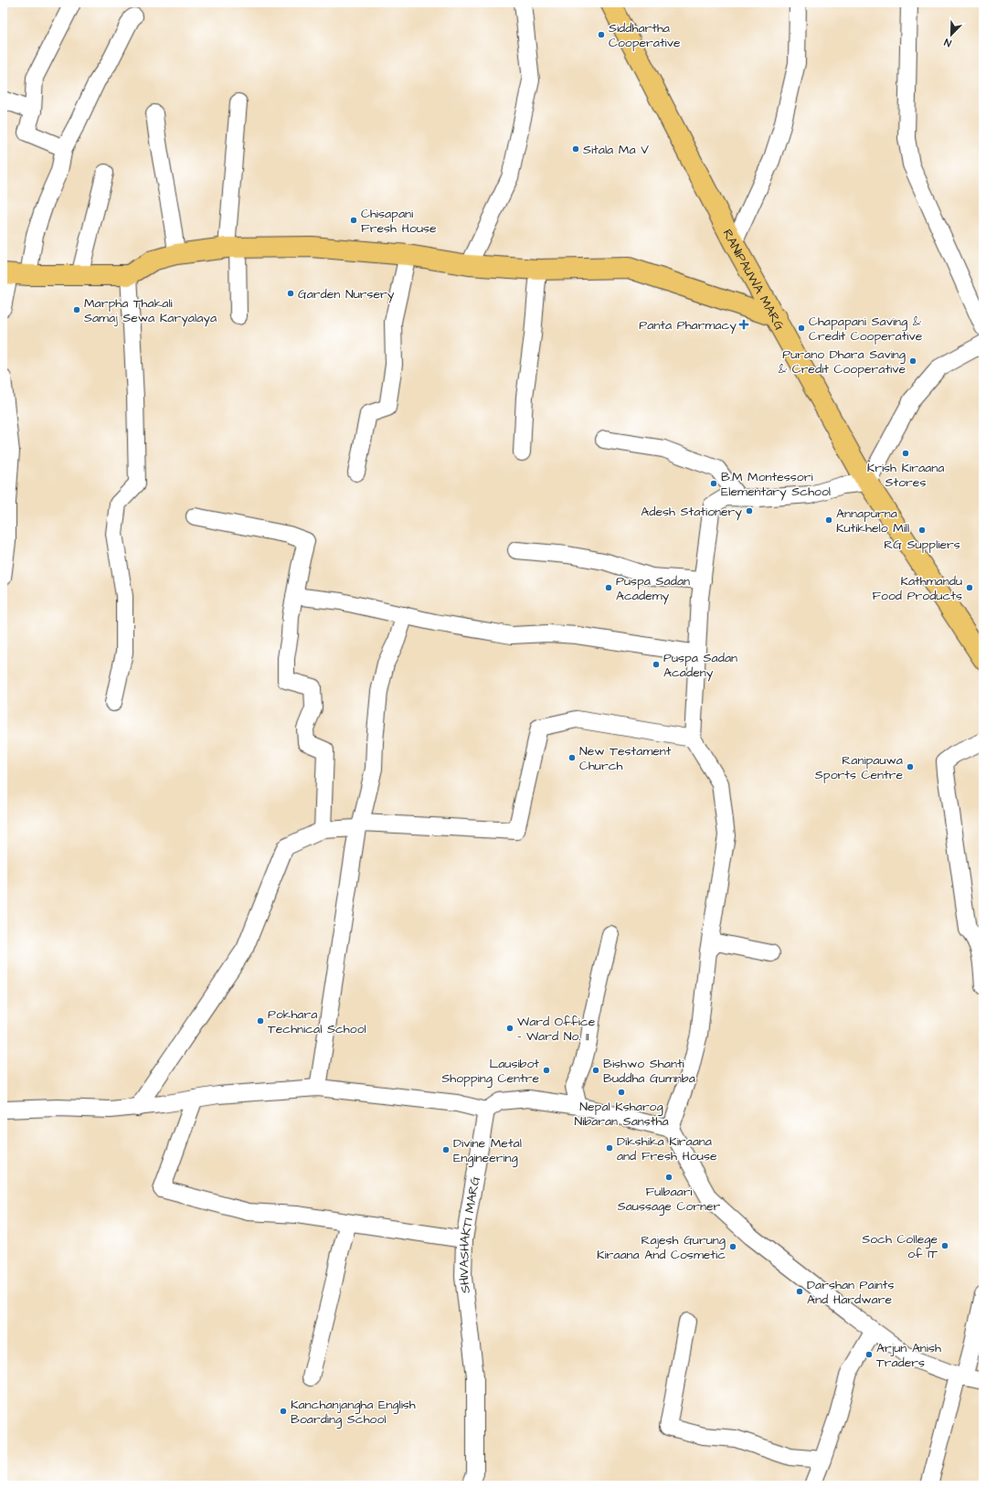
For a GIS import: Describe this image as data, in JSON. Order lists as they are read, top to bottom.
{
  "streets": {
    "main road": ["RANIPAUWA MARG"],
    "street": ["SHIVASHAKTI MARG"]
  },
  "places": {
    "other": [
      "Siddhartha Cooperative",
      "Sitala Ma V",
      "Chisapani Fresh House",
      "Garden Nursery",
      "Marpha Thakali Samaj Sewa Karyalaya",
      "Chapapani Saving & Credit Cooperative",
      "Purano Dhara Saving & Credit Cooperative",
      "Krish Kiraana Stores",
      "B.M Montessori Elementary School",
      "Adesh Stationery",
      "Annapurna Kutikhelo Mill",
      "RG Suppliers",
      "Puspa Sadan Academy",
      "Kathmandu Food Products",
      "Puspa Sadan Acadeny",
      "New Testament Church",
      "Ranipauwa Sports Centre",
      "Pokhara Technical School",
      "Ward Office - Ward No. 11",
      "Lausibot Shopping Centre",
      "Bishwo Shanti Buddha Gumnba",
      "Nepal Ksharog Nibaran Sanstha",
      "Dikshika Kiraana and Fresh House",
      "Divine Metal Engineering",
      "Fulbaari Saussage Corner",
      "Soch College of IT",
      "Rajesh Gurung Kiraana And Cosmetic",
      "Darshan Paints And Hardware",
      "Arjun Anish Traders",
      "Kanchanjangha English Boarding School"
    ],
    "health": ["Panta Pharmacy"]
  },
  "north": "bottom left"
}
